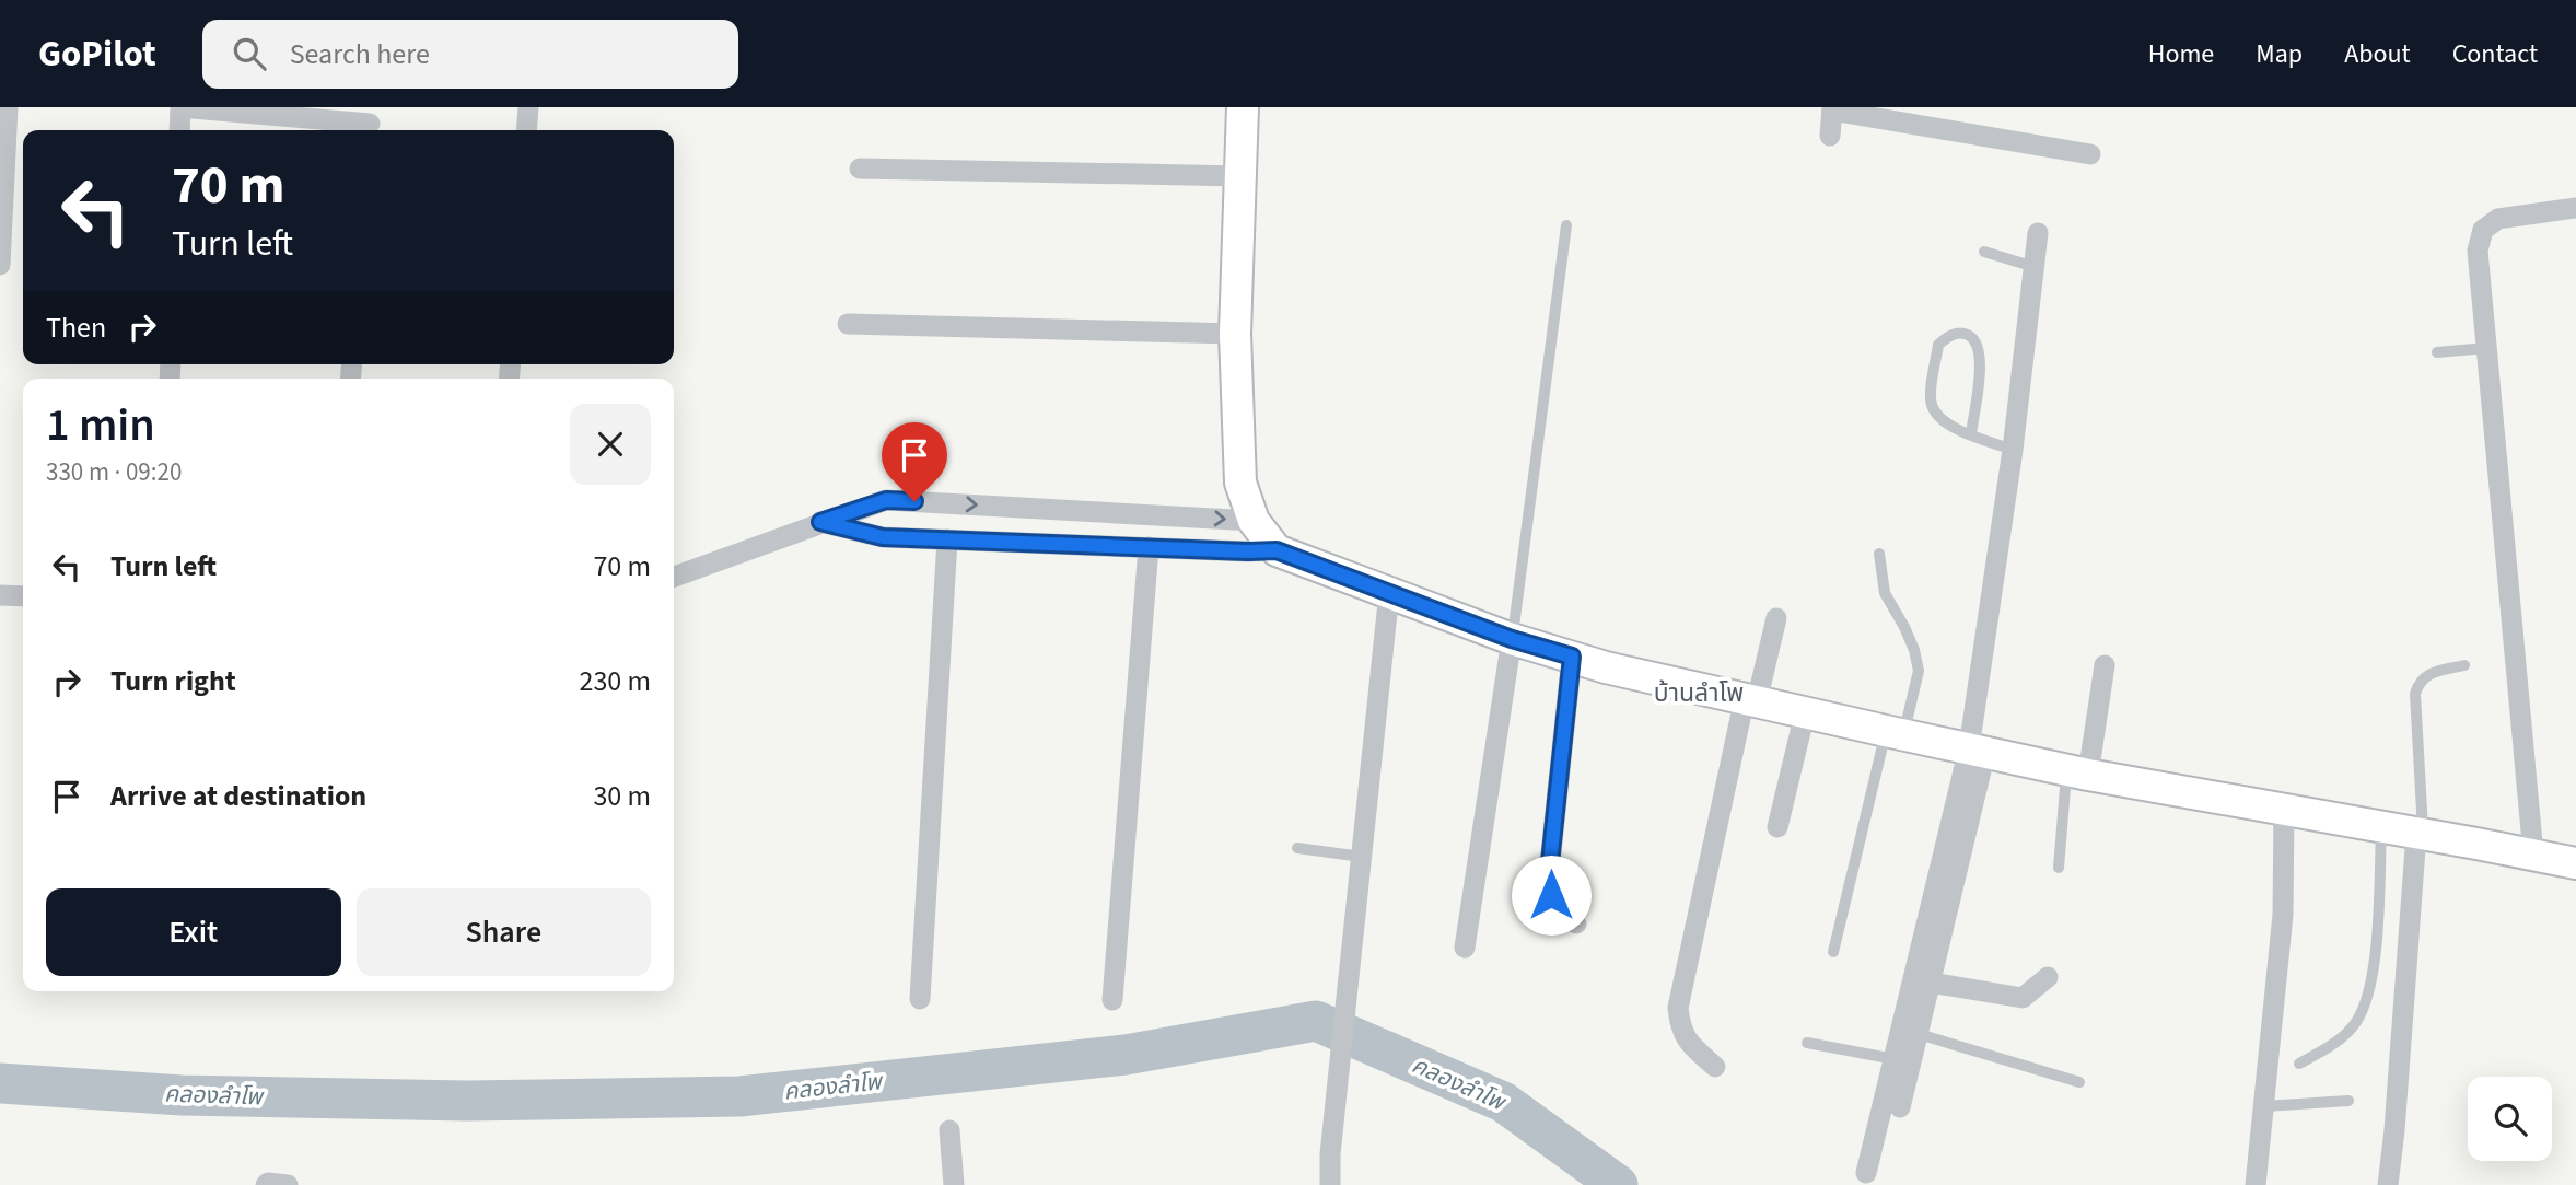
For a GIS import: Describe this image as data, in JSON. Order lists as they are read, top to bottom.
{
  "districts": ["บ้านลำโพ"],
  "water": ["คลองลำโพ"],
  "page": {
    "header": "GoPilot",
    "search": "Search here",
    "nav": [
      "Home",
      "Map",
      "About",
      "Contact"
    ],
    "turn": ["70 m", "Turn left"],
    "then": "Then",
    "heading": ["1 min", "330 m · 09:20"],
    "list": [
      {
        "name": "Turn left",
        "value": "70 m"
      },
      {
        "name": "Turn right",
        "value": "230 m"
      },
      {
        "name": "Arrive at destination",
        "value": "30 m"
      }
    ],
    "buttons": ["Exit", "Share"]
  }
}
